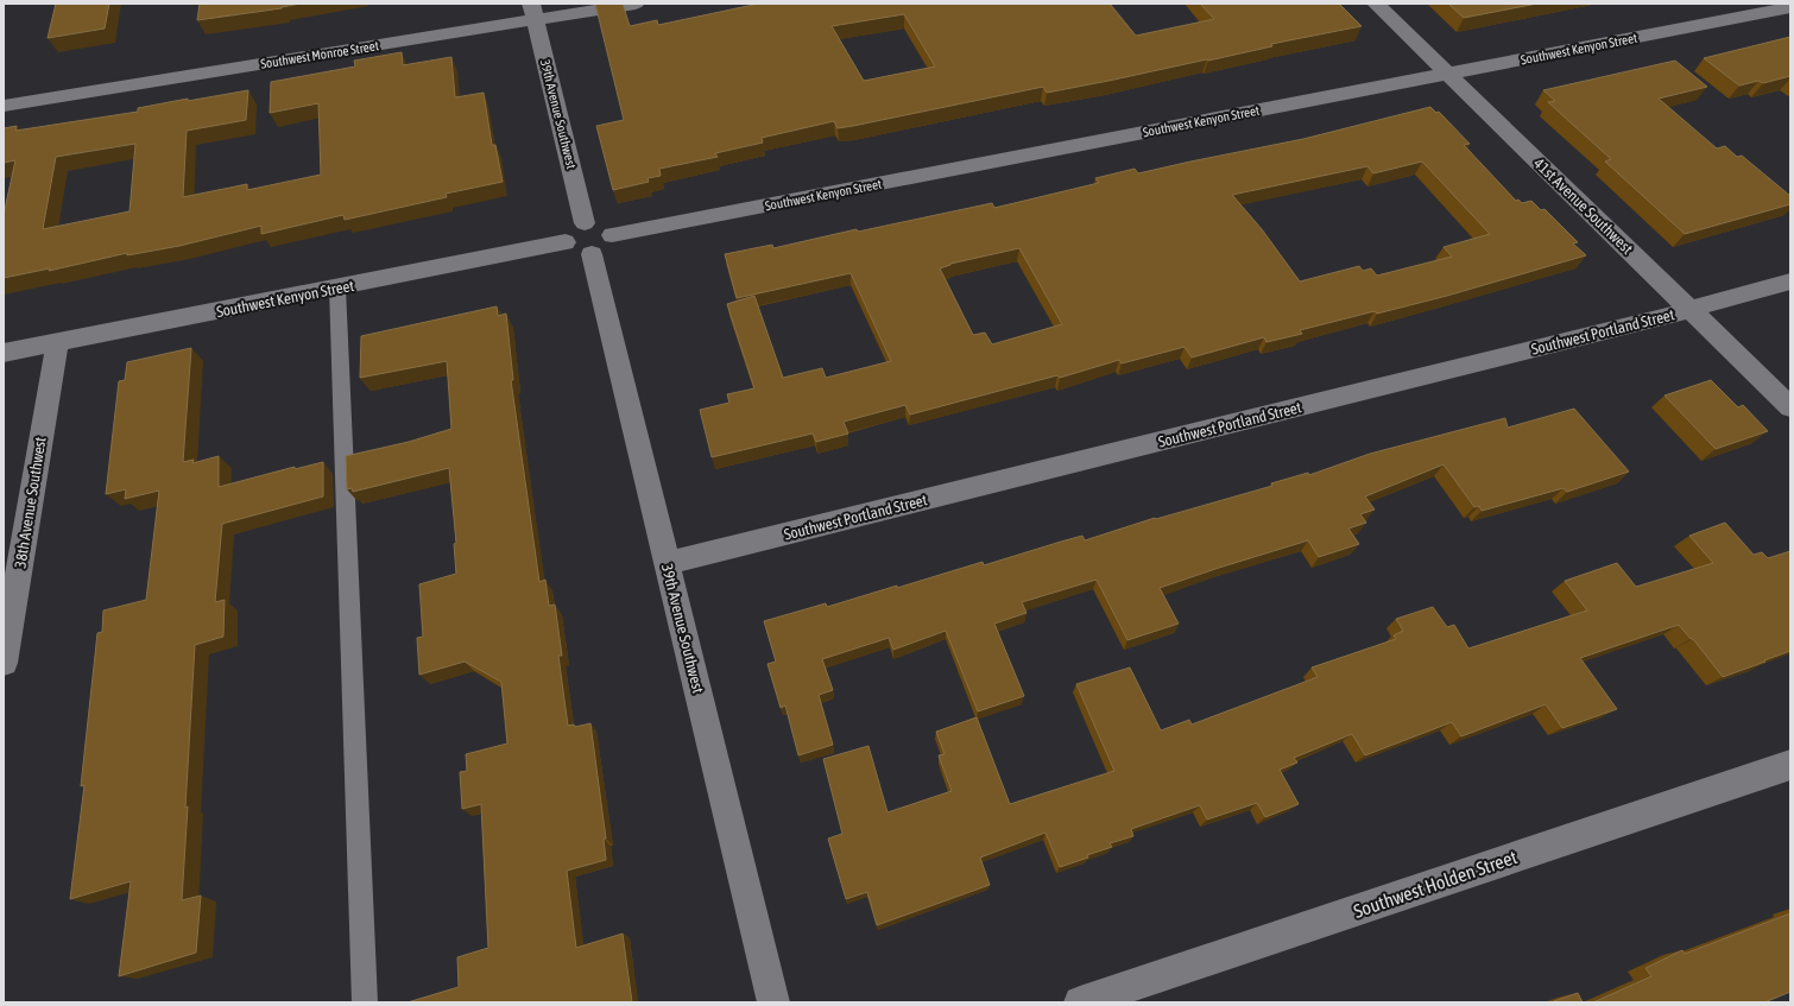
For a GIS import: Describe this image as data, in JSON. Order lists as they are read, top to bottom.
{
  "streets": {
    "street": [
      "Southwest Kenyon Street",
      "Southwest Monroe Street",
      "39th Avenue Southwest",
      "41st Avenue Southwest",
      "Southwest Portland Street",
      "38th Avenue Southwest",
      "Southwest Holden Street"
    ]
  },
  "crossings": [
    ["Southwest Kenyon Street", "39th Avenue Southwest"],
    ["Southwest Kenyon Street", "41st Avenue Southwest"],
    ["Southwest Kenyon Street", "38th Avenue Southwest"],
    ["Southwest Monroe Street", "39th Avenue Southwest"],
    ["39th Avenue Southwest", "Southwest Portland Street"],
    ["41st Avenue Southwest", "Southwest Portland Street"]
  ]
}
